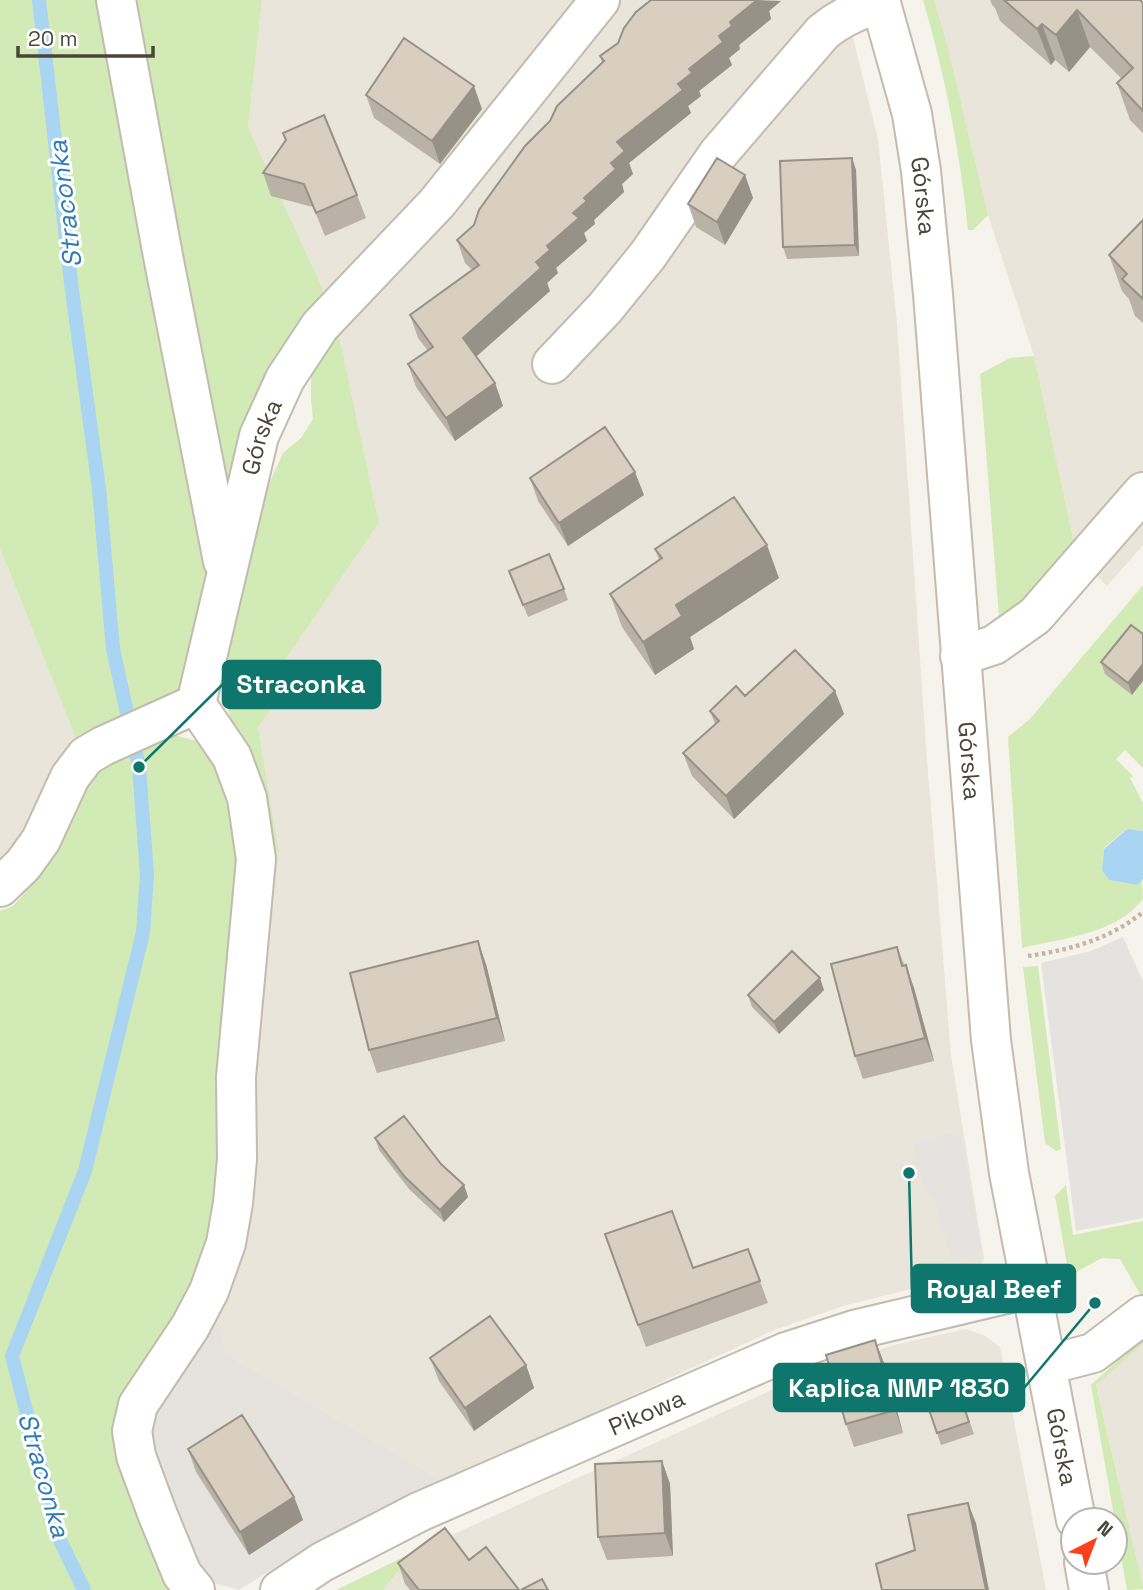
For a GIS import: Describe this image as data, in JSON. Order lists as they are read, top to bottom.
{
  "streets": {
    "street": ["Górska", "Pikowa"]
  },
  "crossings": [
    ["Górska", "Pikowa"]
  ],
  "water": ["Straconka"],
  "places": ["Straconka", "Royal Beef", "Kaplica NMP 1830"],
  "scale_bar": "20 m",
  "north": "top right"
}
